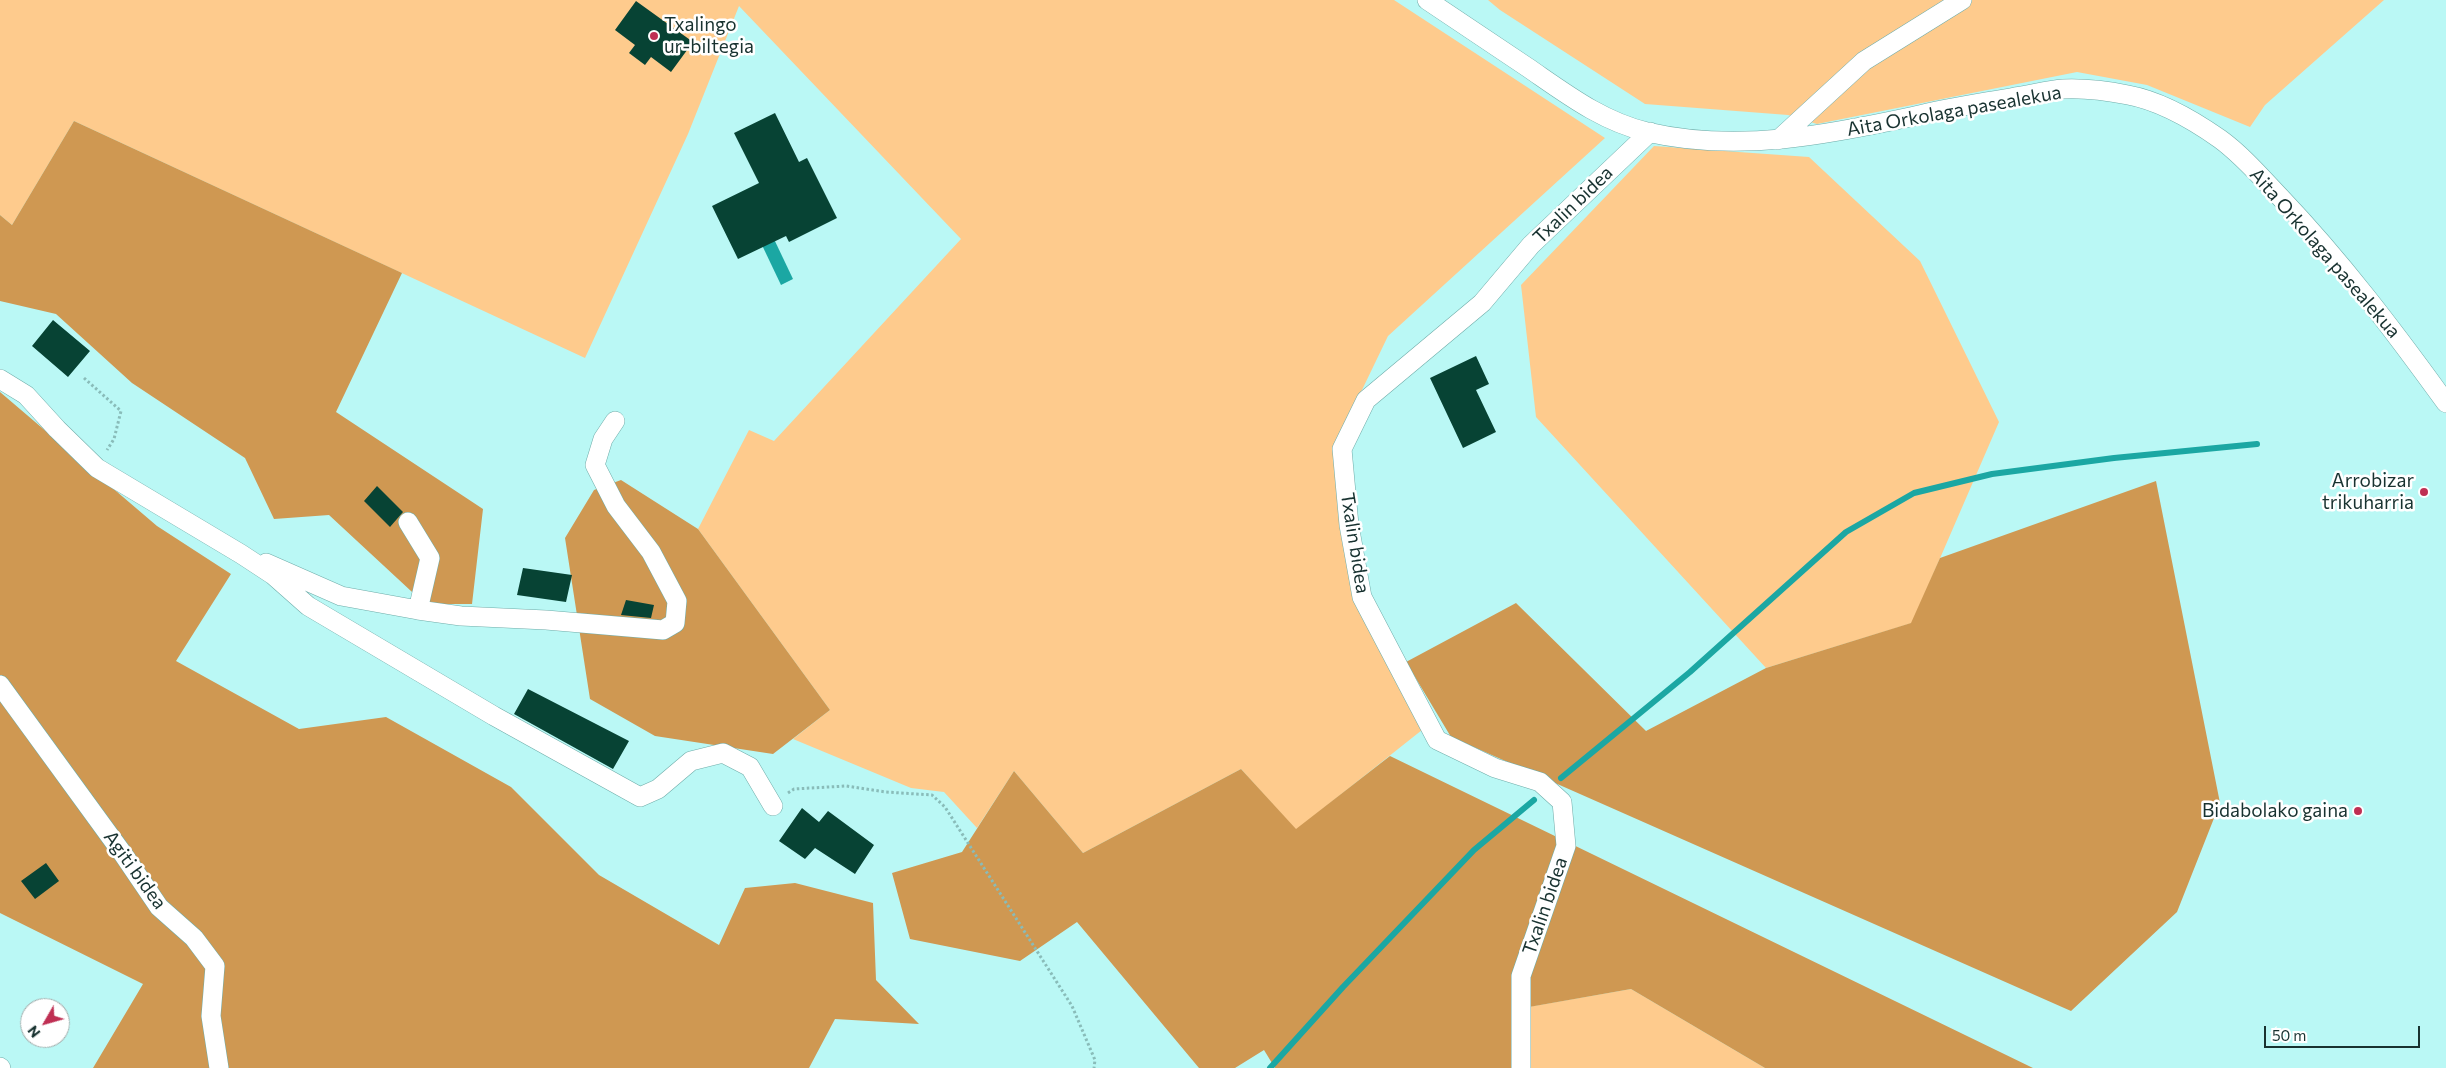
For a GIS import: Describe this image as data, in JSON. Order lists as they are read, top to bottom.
{
  "streets": {
    "street": ["Aita Orkolaga pasealekua", "Txalin bidea", "Agiti bidea"]
  },
  "crossings": [
    ["Aita Orkolaga pasealekua", "Txalin bidea"]
  ],
  "places": ["Txalingo ur-biltegia", "Arrobizar trikuharria", "Bidabolako gaina"],
  "scale_bar": "50 m",
  "north": "bottom left"
}
